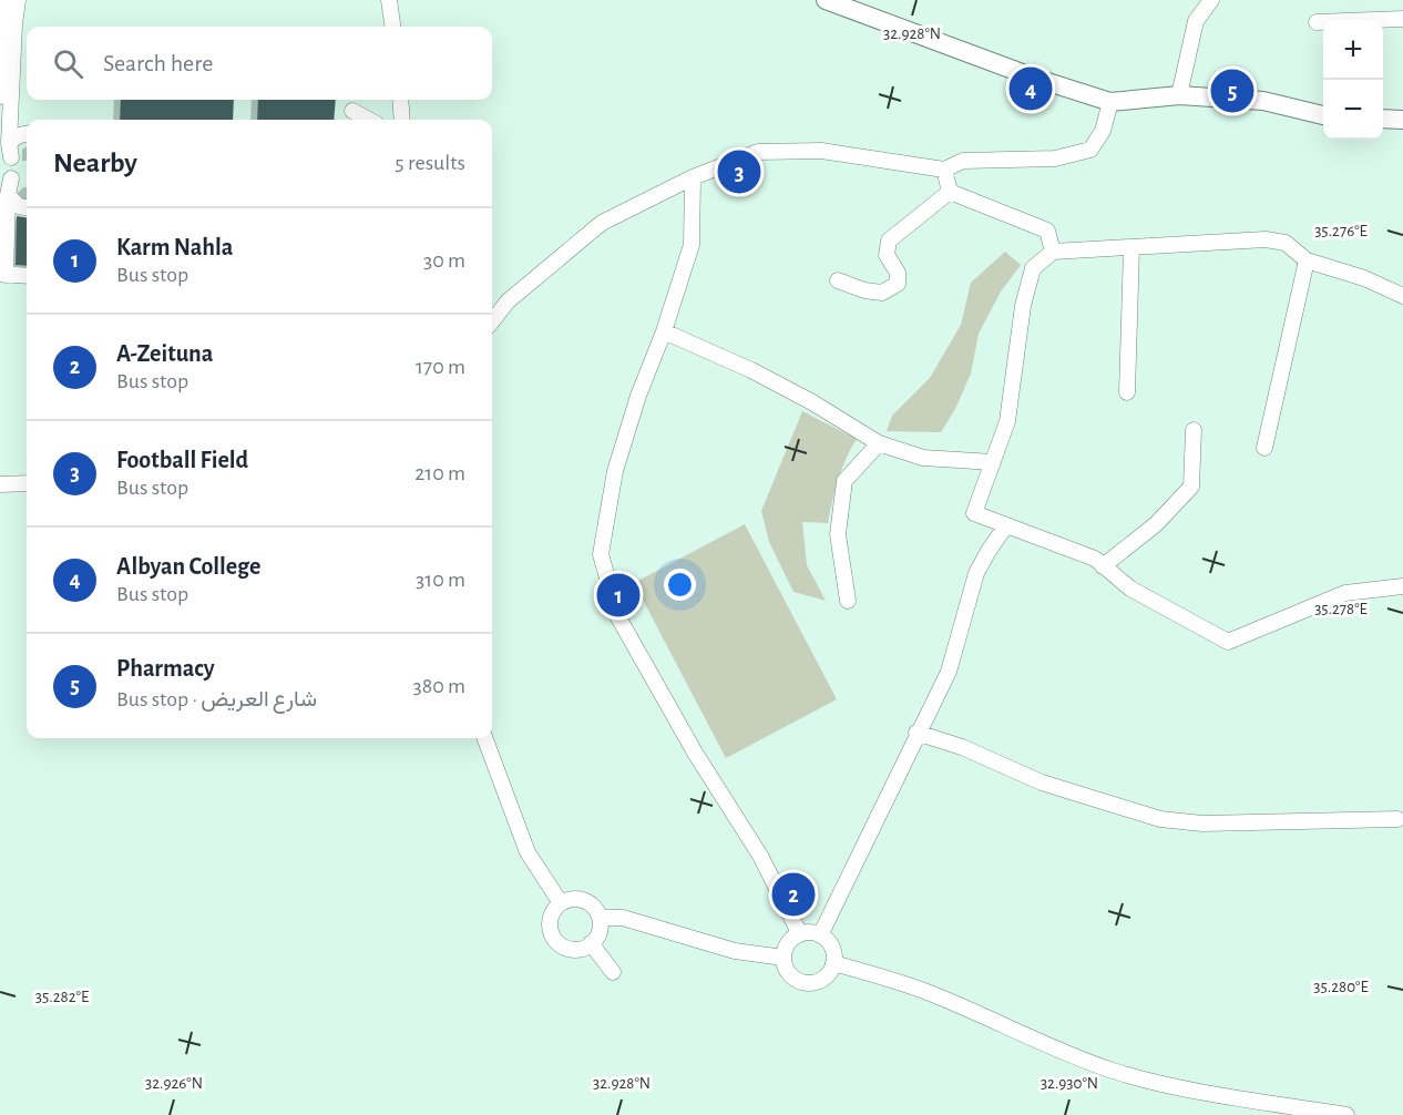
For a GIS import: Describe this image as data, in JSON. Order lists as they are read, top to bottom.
{
  "page": {
    "map_buttons": ["+", "−"],
    "search": "Search here",
    "pins": [
      "4",
      "5",
      "3",
      "1",
      "2"
    ],
    "heading": ["Nearby", "5 results"],
    "list": [
      {
        "mark": "1",
        "name": "Karm Nahla",
        "note": "Bus stop",
        "value": "30 m"
      },
      {
        "mark": "2",
        "name": "A-Zeituna",
        "note": "Bus stop",
        "value": "170 m"
      },
      {
        "mark": "3",
        "name": "Football Field",
        "note": "Bus stop",
        "value": "210 m"
      },
      {
        "mark": "4",
        "name": "Albyan College",
        "note": "Bus stop",
        "value": "310 m"
      },
      {
        "mark": "5",
        "name": "Pharmacy",
        "note": "Bus stop · شارع العريض",
        "value": "380 m"
      }
    ]
  },
  "coordinates": [
    "32.928°N",
    "35.276°E",
    "35.278°E",
    "35.280°E",
    "35.282°E",
    "32.926°N",
    "32.930°N"
  ]
}
